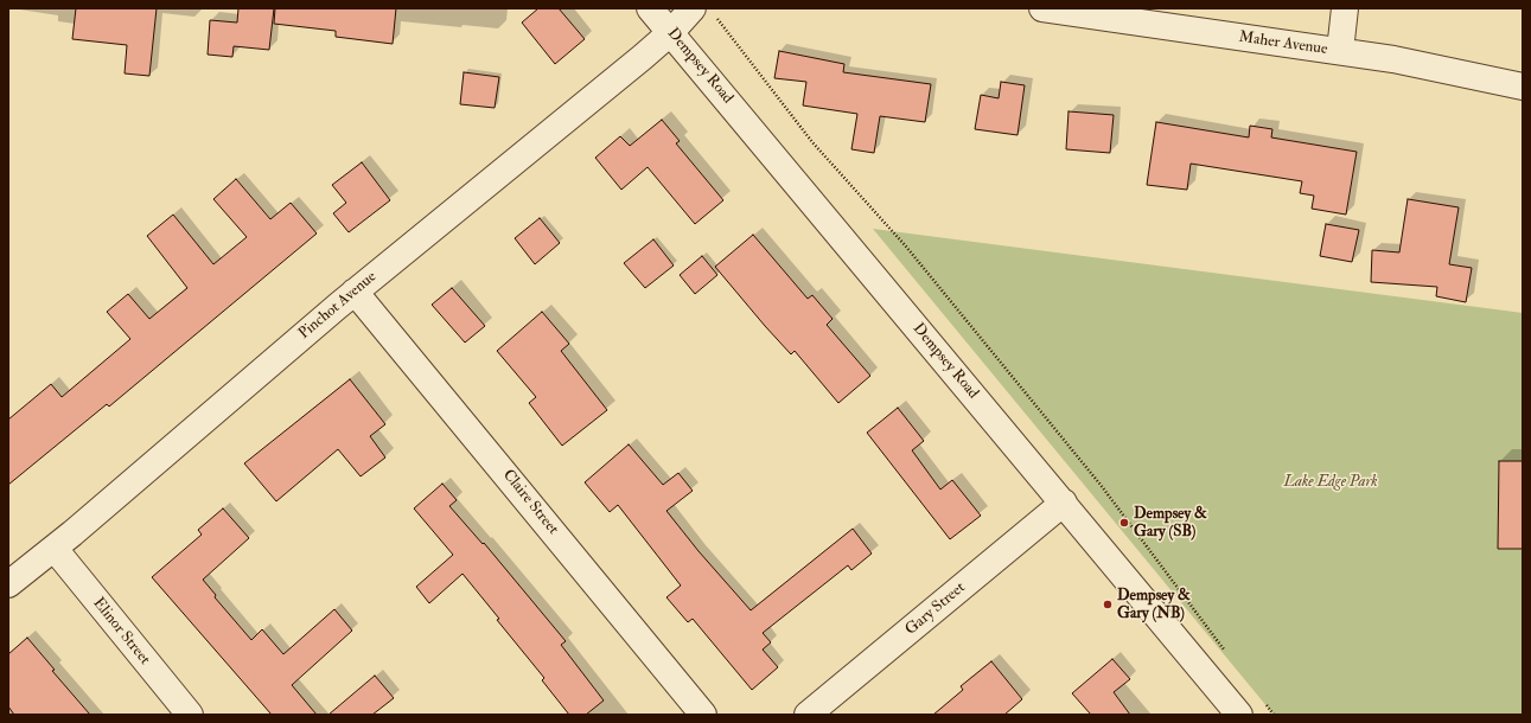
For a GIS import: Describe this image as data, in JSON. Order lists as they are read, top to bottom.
{
  "streets": {
    "street": [
      "Maher Avenue",
      "Dempsey Road",
      "Pinchot Avenue",
      "Claire Street",
      "Gary Street",
      "Elinor Street"
    ]
  },
  "crossings": [
    ["Dempsey Road", "Pinchot Avenue"],
    ["Dempsey Road", "Gary Street"],
    ["Pinchot Avenue", "Claire Street"],
    ["Pinchot Avenue", "Elinor Street"]
  ],
  "parks": ["Lake Edge Park"],
  "places": ["Dempsey & Gary (SB)", "Dempsey & Gary (NB)"]
}
